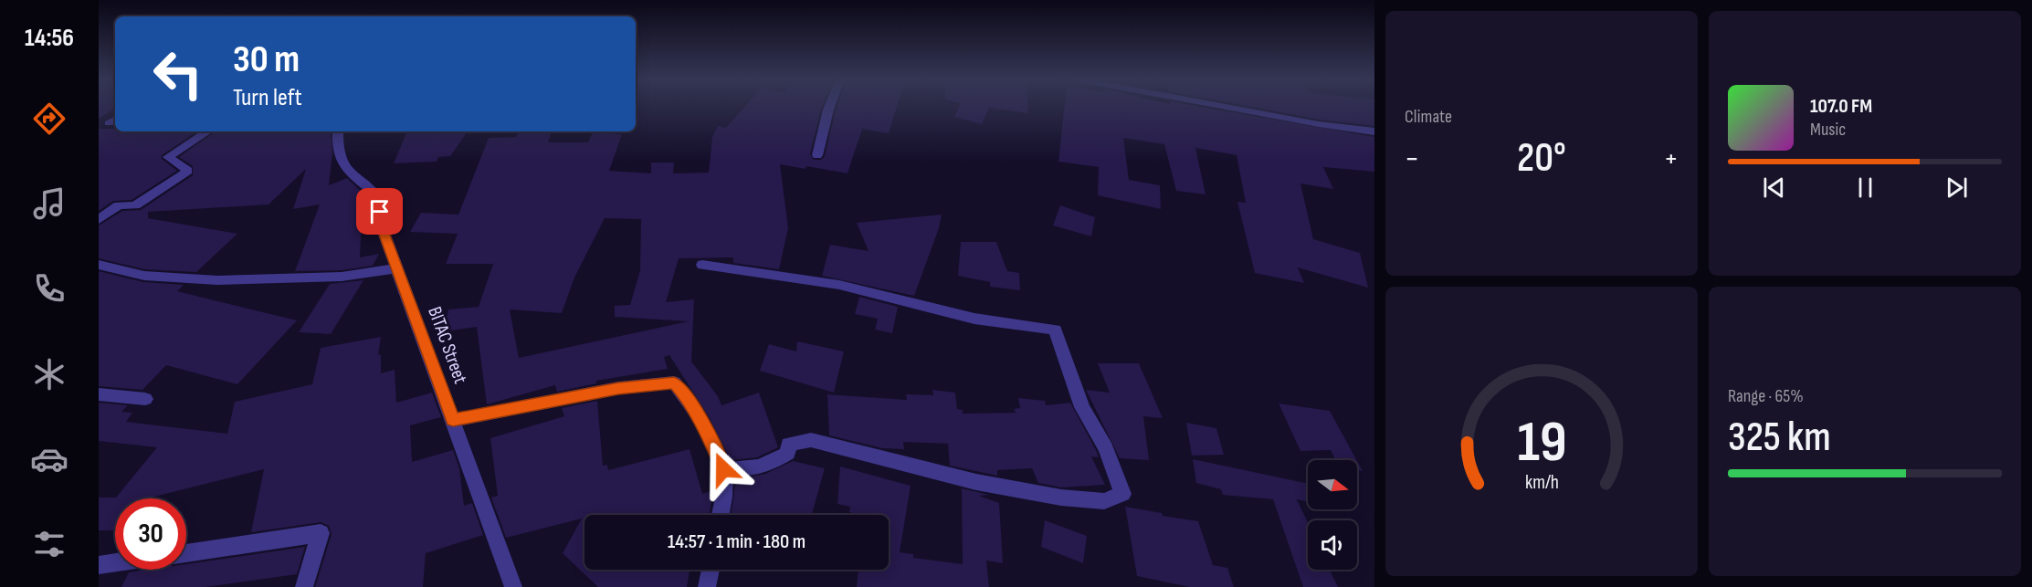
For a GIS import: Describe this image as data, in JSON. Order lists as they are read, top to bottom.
{
  "streets": {
    "street": ["BITAC Street"]
  },
  "north": "right",
  "page": {
    "tabs": "14:56",
    "tile": [
      "Climate",
      ["Range · 65%", "325 km"]
    ],
    "turn": ["30 m", "Turn left"],
    "song": ["107.0 FM", "Music"],
    "heat": ["−", "20°", "+"],
    "limit": "30",
    "trip": "14:57 · 1 min · 180 m",
    "gauge": ["19", "km/h"]
  }
}
